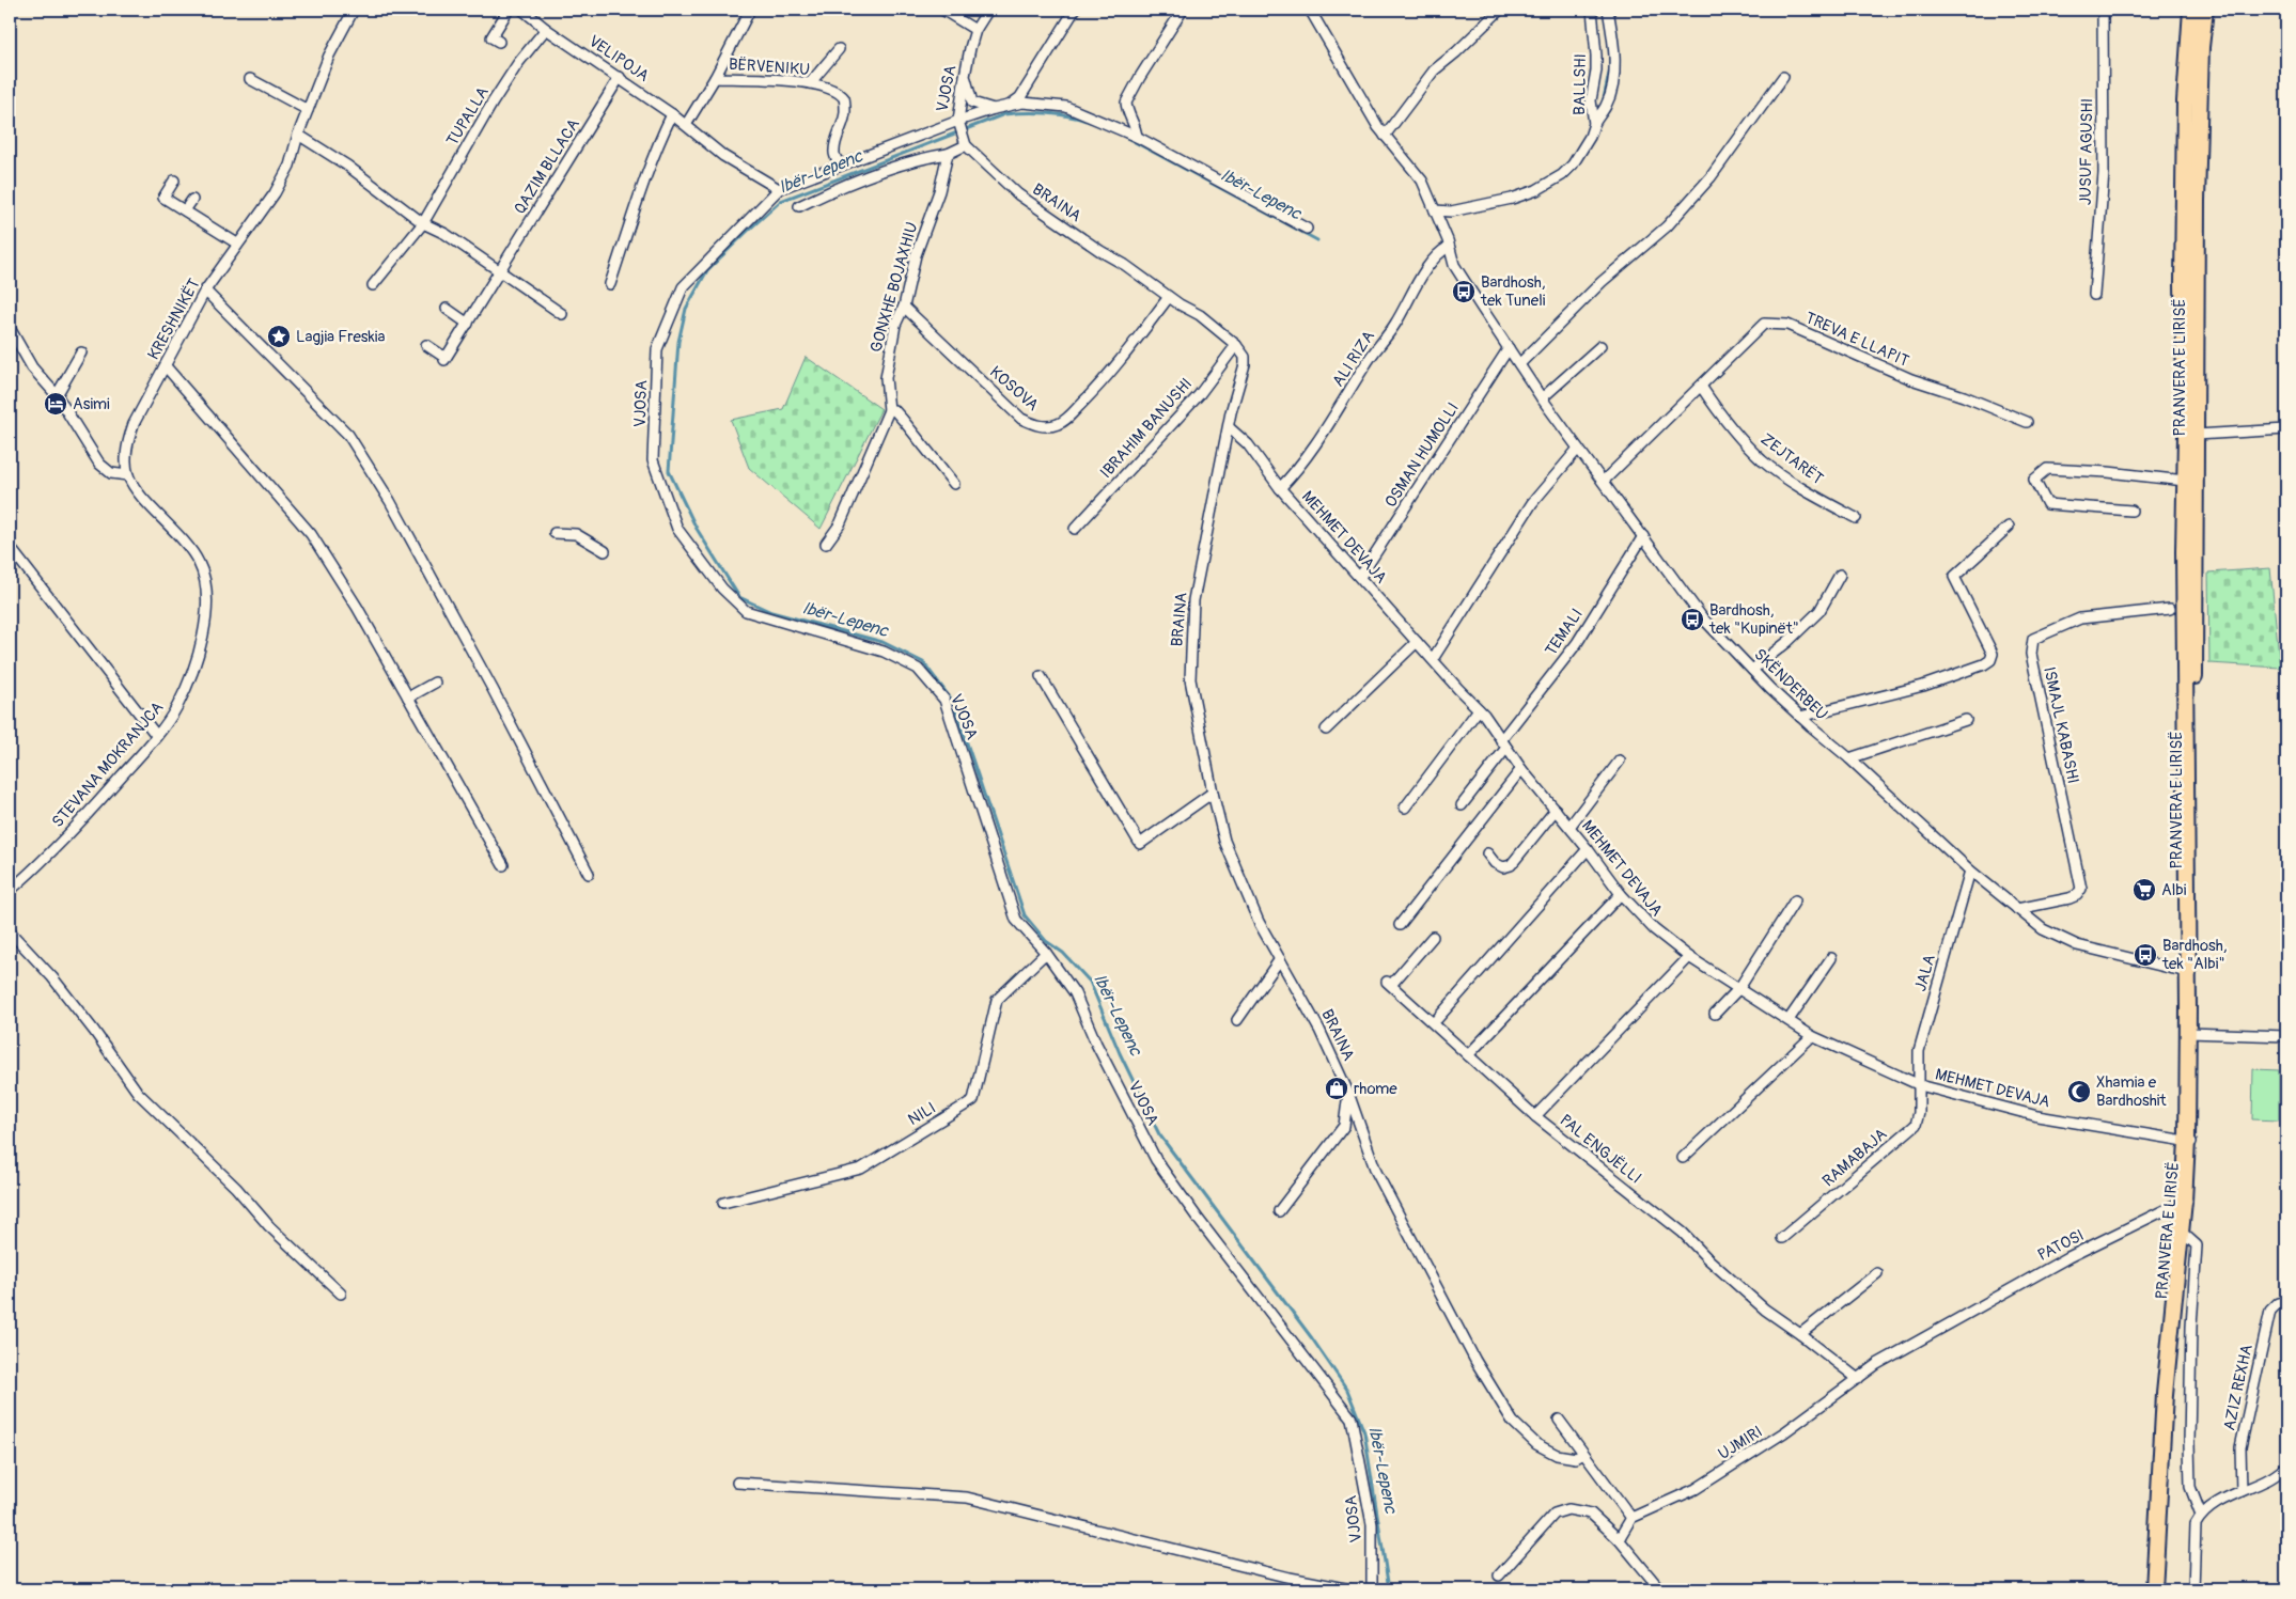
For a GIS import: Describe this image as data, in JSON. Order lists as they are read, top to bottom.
{
  "streets": {
    "main road": ["PRANVERA E LIRISË"],
    "street": [
      "VELIPOJA",
      "BËRVENIKU",
      "BALLSHI",
      "VJOSA",
      "TUPALLA",
      "JUSUF AGUSHI",
      "QAZIM BLLACA",
      "BRAINA",
      "GONXHE BOJAXHIU",
      "KRESHNIKËT",
      "TREVA E LLAPIT",
      "ALI RIZA",
      "KOSOVA",
      "IBRAHIM BANUSHI",
      "OSMAN HUMOLLI",
      "ZEJTARËT",
      "MEHMET DEVAJA",
      "TEMALI",
      "SKËNDERBEU",
      "ISMAJL KABASHI",
      "STEVANA MOKRANJCA",
      "JALA",
      "NILI",
      "PAL ENGJËLLI",
      "RAMABAJA",
      "PATOSI",
      "AZIZ REXHA",
      "UJMIRI"
    ]
  },
  "crossings": [
    ["VELIPOJA", "VJOSA"],
    ["VELIPOJA", "TUPALLA"],
    ["VELIPOJA", "QAZIM BLLACA"],
    ["BËRVENIKU", "VJOSA"],
    ["BALLSHI", "SKËNDERBEU"],
    ["VJOSA", "BRAINA"],
    ["VJOSA", "NILI"],
    ["BRAINA", "KOSOVA"],
    ["BRAINA", "IBRAHIM BANUSHI"],
    ["BRAINA", "MEHMET DEVAJA"],
    ["GONXHE BOJAXHIU", "KOSOVA"],
    ["KRESHNIKËT", "STEVANA MOKRANJCA"],
    ["TREVA E LLAPIT", "ZEJTARËT"],
    ["TREVA E LLAPIT", "SKËNDERBEU"],
    ["ALI RIZA", "MEHMET DEVAJA"],
    ["ALI RIZA", "SKËNDERBEU"],
    ["PRANVERA E LIRISË", "MEHMET DEVAJA"],
    ["PRANVERA E LIRISË", "SKËNDERBEU"],
    ["PRANVERA E LIRISË", "PATOSI"],
    ["OSMAN HUMOLLI", "MEHMET DEVAJA"],
    ["OSMAN HUMOLLI", "SKËNDERBEU"],
    ["MEHMET DEVAJA", "TEMALI"],
    ["MEHMET DEVAJA", "JALA"],
    ["MEHMET DEVAJA", "RAMABAJA"],
    ["TEMALI", "SKËNDERBEU"],
    ["SKËNDERBEU", "ISMAJL KABASHI"],
    ["SKËNDERBEU", "JALA"],
    ["JALA", "RAMABAJA"],
    ["PAL ENGJËLLI", "PATOSI"],
    ["PAL ENGJËLLI", "UJMIRI"],
    ["PATOSI", "UJMIRI"]
  ],
  "water": ["Ibër-Lepenc"],
  "places": {
    "bus stop": ["Bardhosh, tek Tuneli", "Bardhosh, tek \"Kupinët\"", "Bardhosh, tek \"Albi\""],
    "place": ["Lagjia Freskia"],
    "hotel": ["Asimi"],
    "supermarket": ["Albi"],
    "shop": ["rhome"],
    "mosque": ["Xhamia e Bardhoshit"]
  }
}
